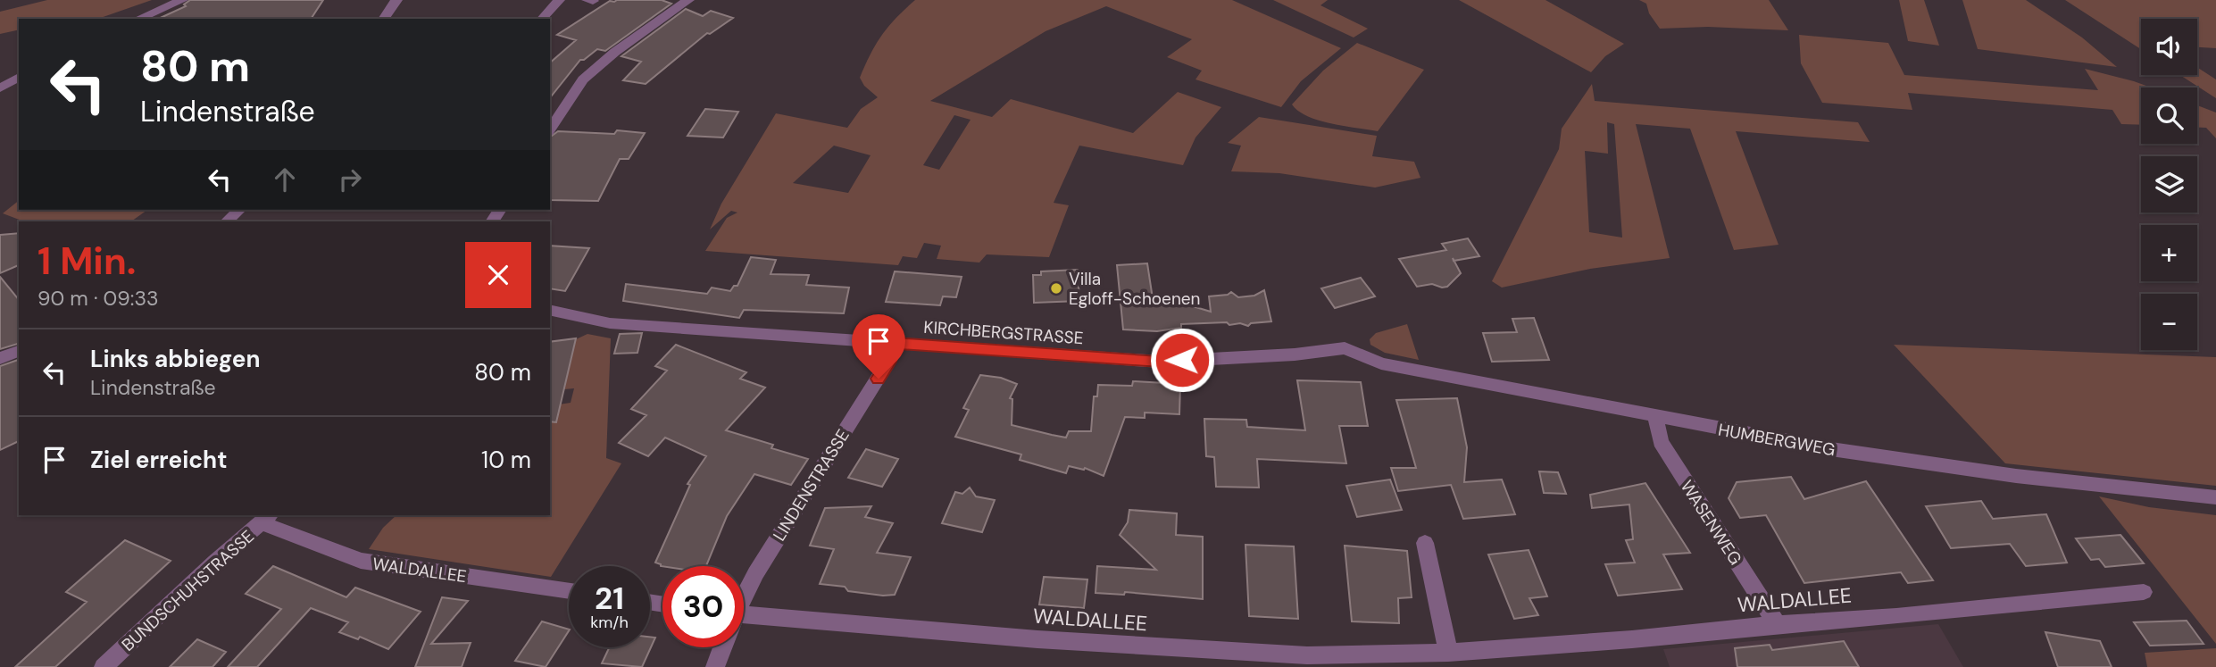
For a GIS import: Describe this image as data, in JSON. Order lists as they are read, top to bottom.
{
  "streets": {
    "street": [
      "KIRCHBERGSTRASSE",
      "HUMBERGWEG",
      "LINDENSTRASSE",
      "WASENWEG",
      "WALDALLEE",
      "BUNDSCHUHSTRASSE"
    ]
  },
  "crossings": [
    ["KIRCHBERGSTRASSE", "HUMBERGWEG"],
    ["KIRCHBERGSTRASSE", "LINDENSTRASSE"],
    ["HUMBERGWEG", "WASENWEG"],
    ["WASENWEG", "WALDALLEE"],
    ["WALDALLEE", "BUNDSCHUHSTRASSE"]
  ],
  "places": ["Villa Egloff-Schoenen"],
  "page": {
    "map_buttons": ["+", "−"],
    "turn": ["80 m", "Lindenstraße"],
    "heading": ["1 Min.", "90 m · 09:33"],
    "list": [
      {
        "name": "Links abbiegen",
        "note": "Lindenstraße",
        "value": "80 m"
      },
      {
        "name": "Ziel erreicht",
        "value": "10 m"
      }
    ],
    "speed": "21 km/h",
    "limit": "30"
  }
}
